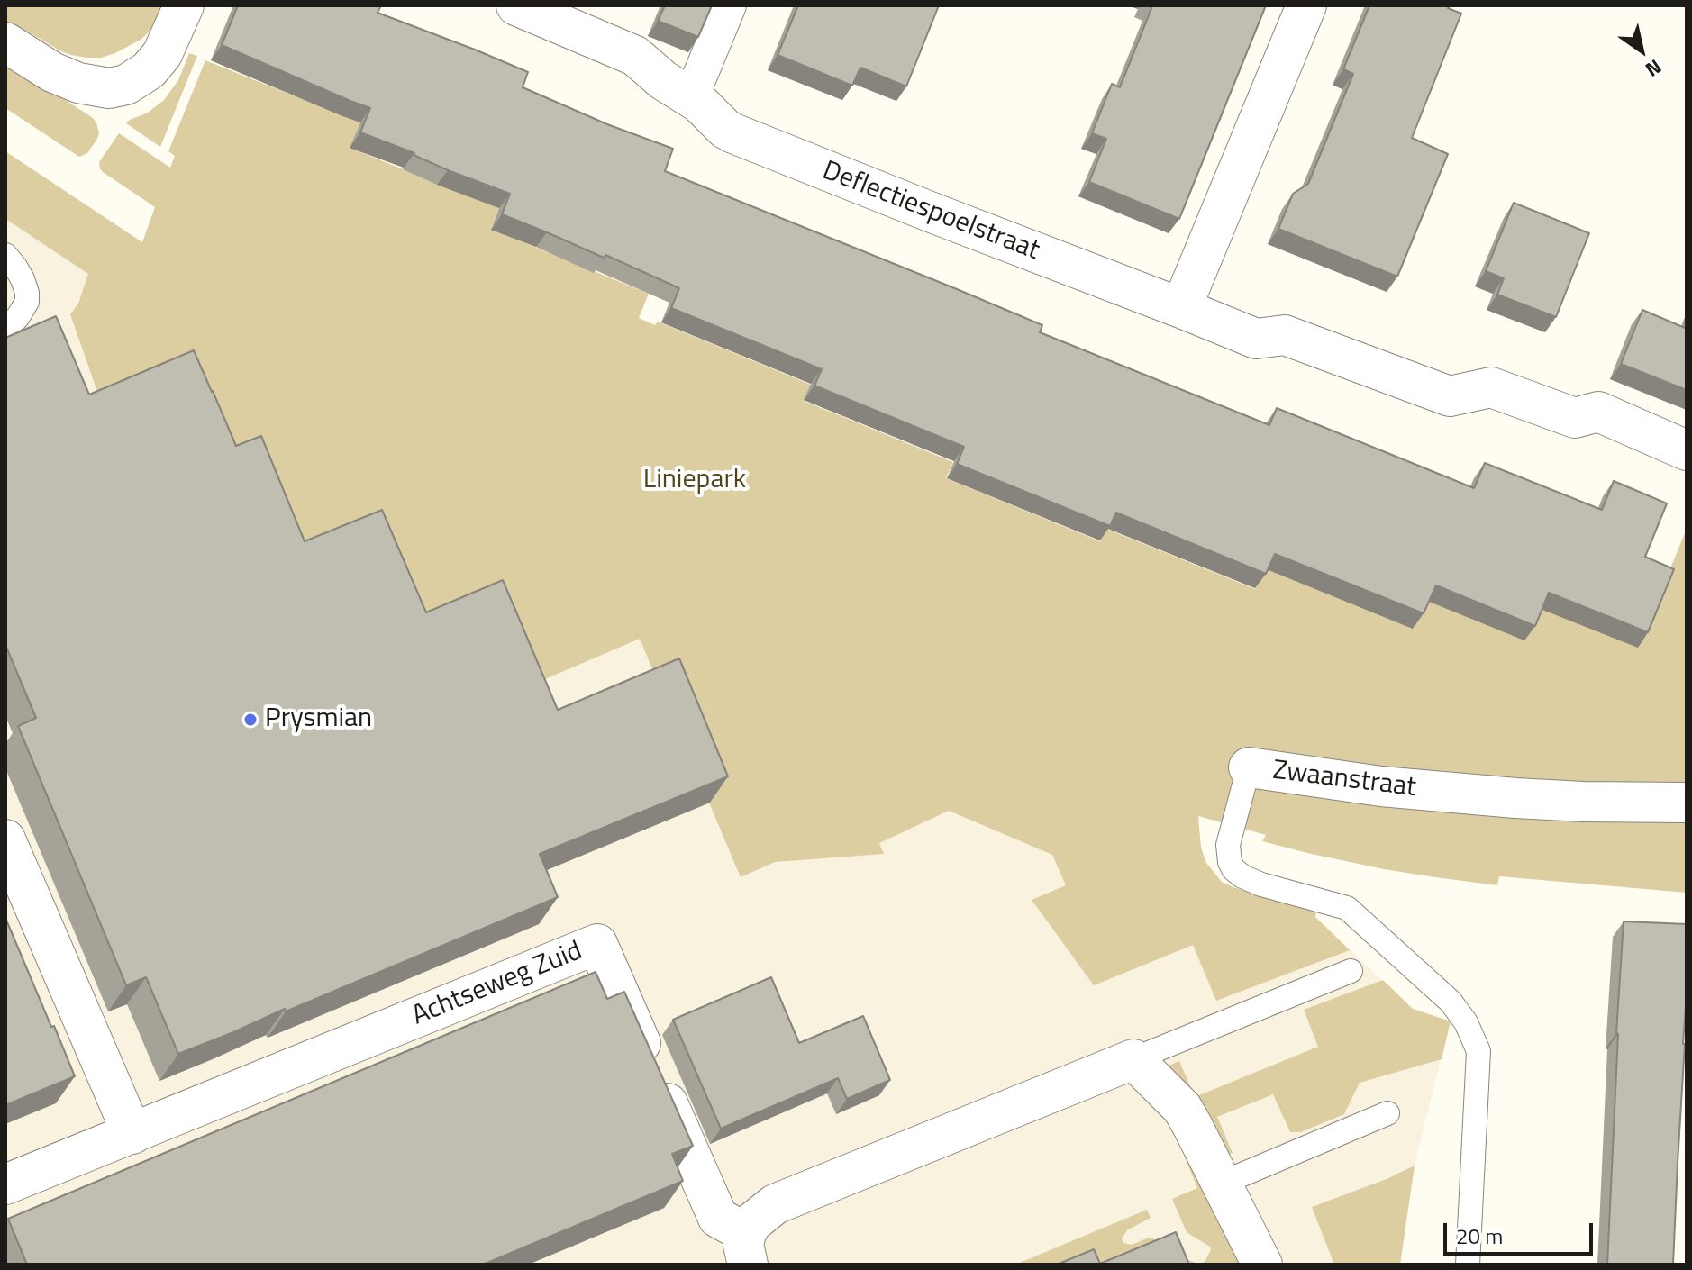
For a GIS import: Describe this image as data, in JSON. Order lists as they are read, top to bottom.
{
  "streets": {
    "street": ["Deflectiespoelstraat", "Zwaanstraat", "Achtseweg Zuid"]
  },
  "parks": ["Liniepark"],
  "places": ["Prysmian"],
  "scale_bar": "20 m",
  "north": "bottom right"
}
